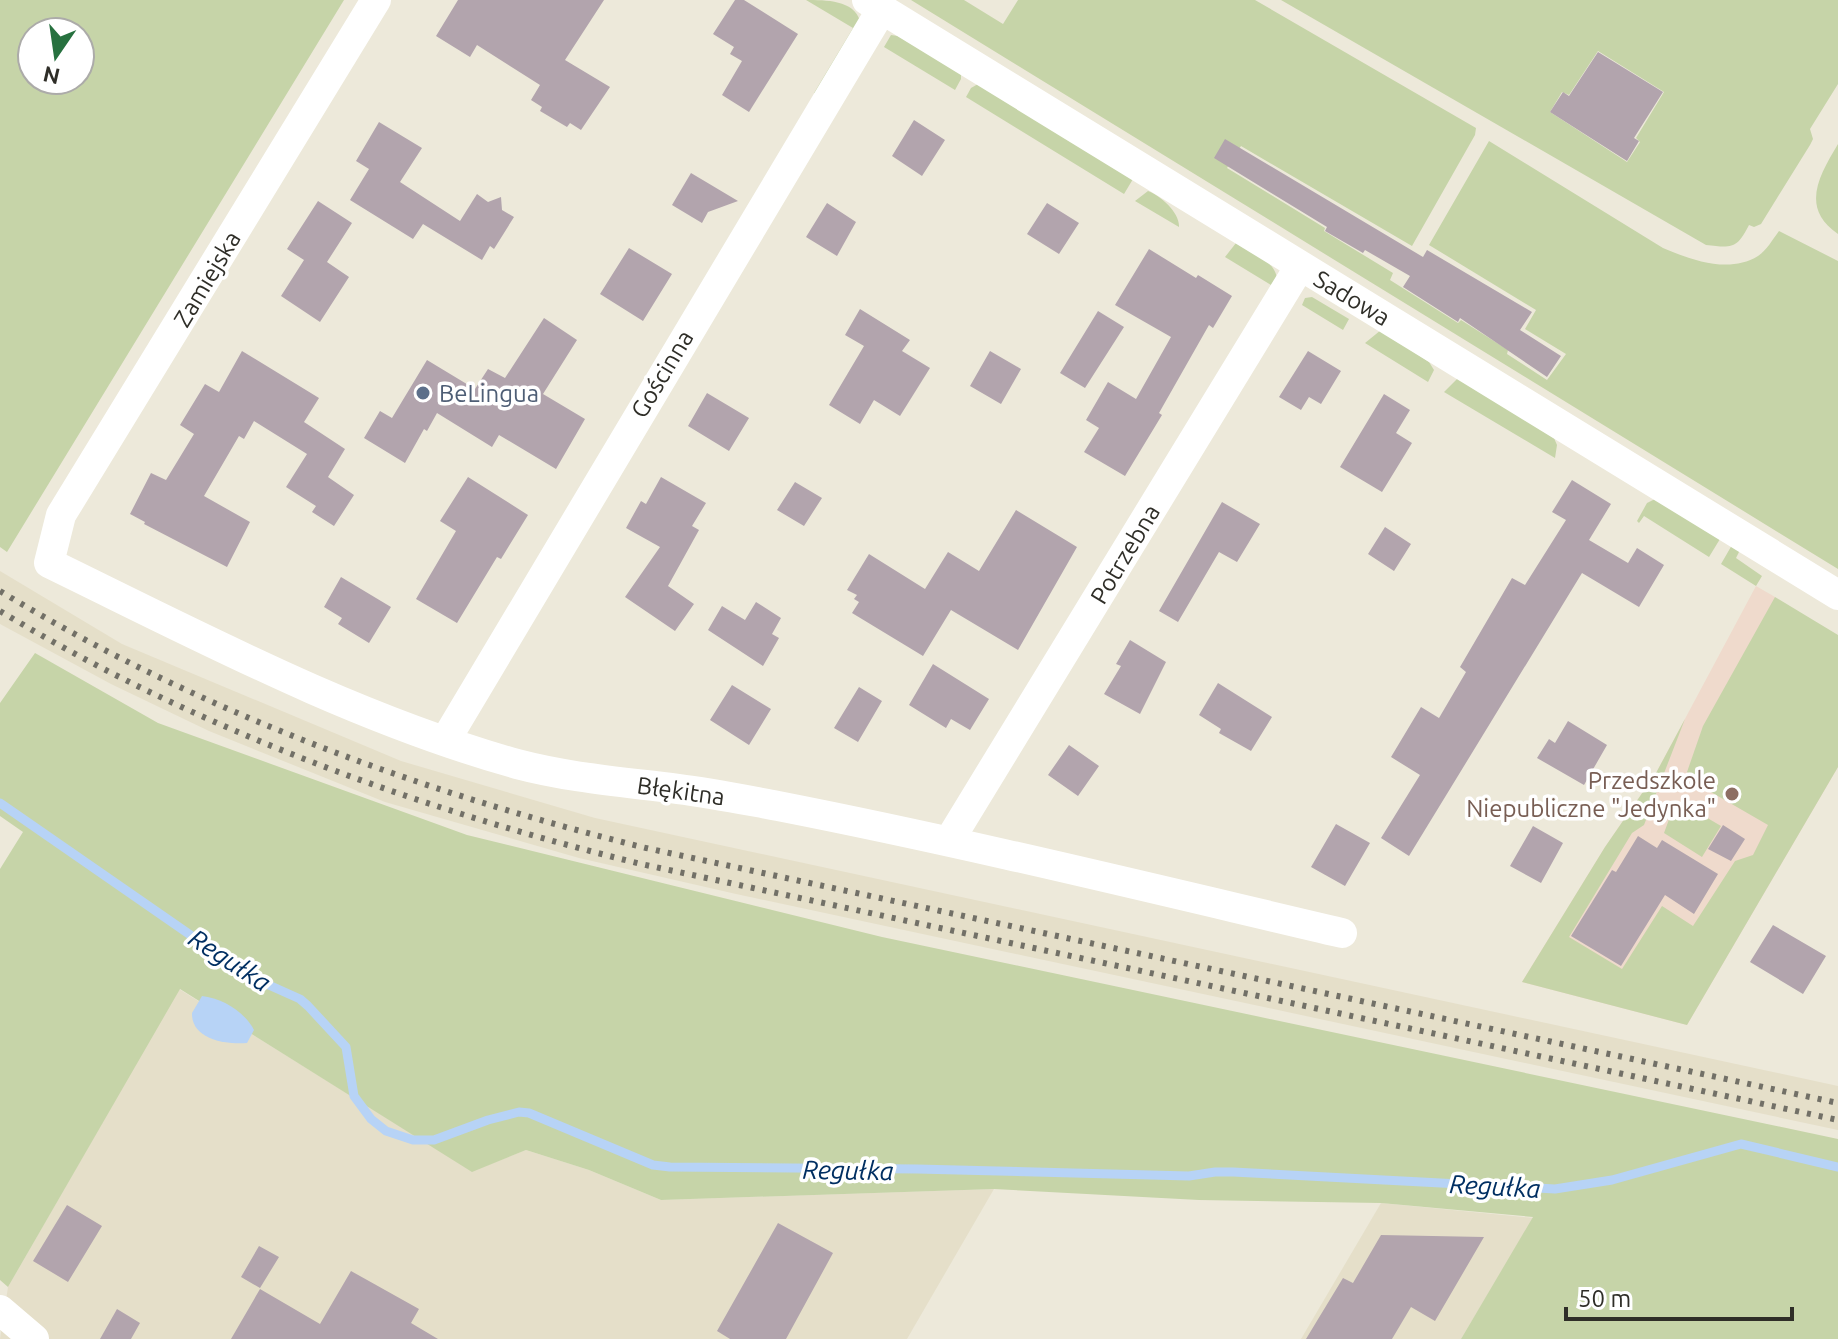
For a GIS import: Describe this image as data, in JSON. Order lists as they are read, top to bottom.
{
  "streets": {
    "street": [
      "Zamiejska",
      "Sadowa",
      "Gościnna",
      "Potrzebna",
      "Błękitna"
    ]
  },
  "crossings": [
    ["Zamiejska", "Błękitna"],
    ["Sadowa", "Gościnna"],
    ["Sadowa", "Potrzebna"],
    ["Gościnna", "Błękitna"],
    ["Potrzebna", "Błękitna"]
  ],
  "water": ["Regułka"],
  "places": ["BeLingua", "Przedszkole Niepubliczne \"Jedynka\""],
  "scale_bar": "50 m",
  "north": "bottom"
}
